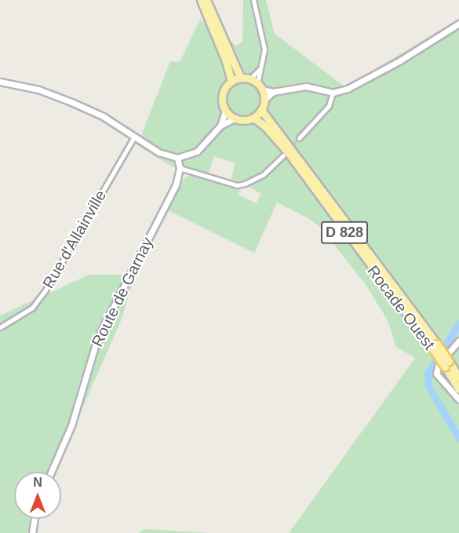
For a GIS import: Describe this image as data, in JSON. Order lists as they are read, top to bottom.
{
  "streets": {
    "main road": ["D 828", "Rocade Ouest"],
    "street": ["Rue d'Allainville", "Route de Garnay"]
  },
  "north": "top"
}
